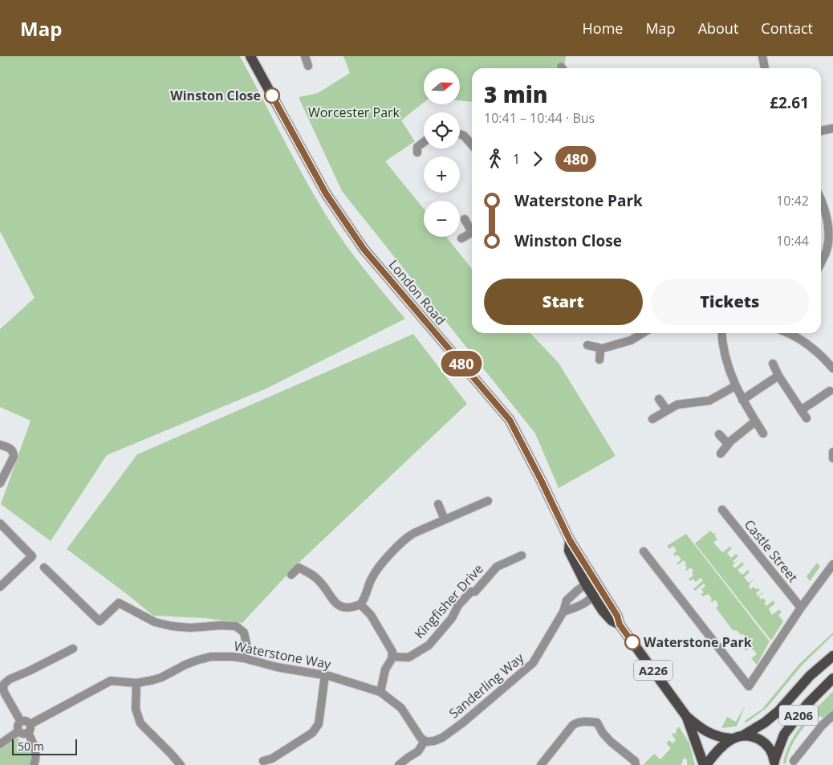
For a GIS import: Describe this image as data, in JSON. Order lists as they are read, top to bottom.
{
  "streets": {
    "main road": ["London Road", "A226", "A206"],
    "street": [
      "Castle Street",
      "Kingfisher Drive",
      "Waterstone Way",
      "Sanderling Way"
    ]
  },
  "crossings": [
    ["London Road", "Sanderling Way"],
    ["Waterstone Way", "Sanderling Way"]
  ],
  "parks": ["Worcester Park"],
  "places": ["Winston Close", "Waterstone Park"],
  "lines": ["bus line 480"],
  "scale_bar": "50 m",
  "north": "right",
  "page": {
    "header": "Map",
    "nav": [
      "Home",
      "Map",
      "About",
      "Contact"
    ],
    "on_map": "480",
    "map_buttons": ["+", "−"],
    "heading": ["3 min", "10:41 – 10:44 · Bus", "£2.61"],
    "legs": ["1", "480"],
    "list": [
      {
        "name": "Waterstone Park",
        "value": "10:42"
      },
      {
        "name": "Winston Close",
        "value": "10:44"
      }
    ],
    "buttons": ["Start", "Tickets"],
    "scale": "50 m"
  }
}
